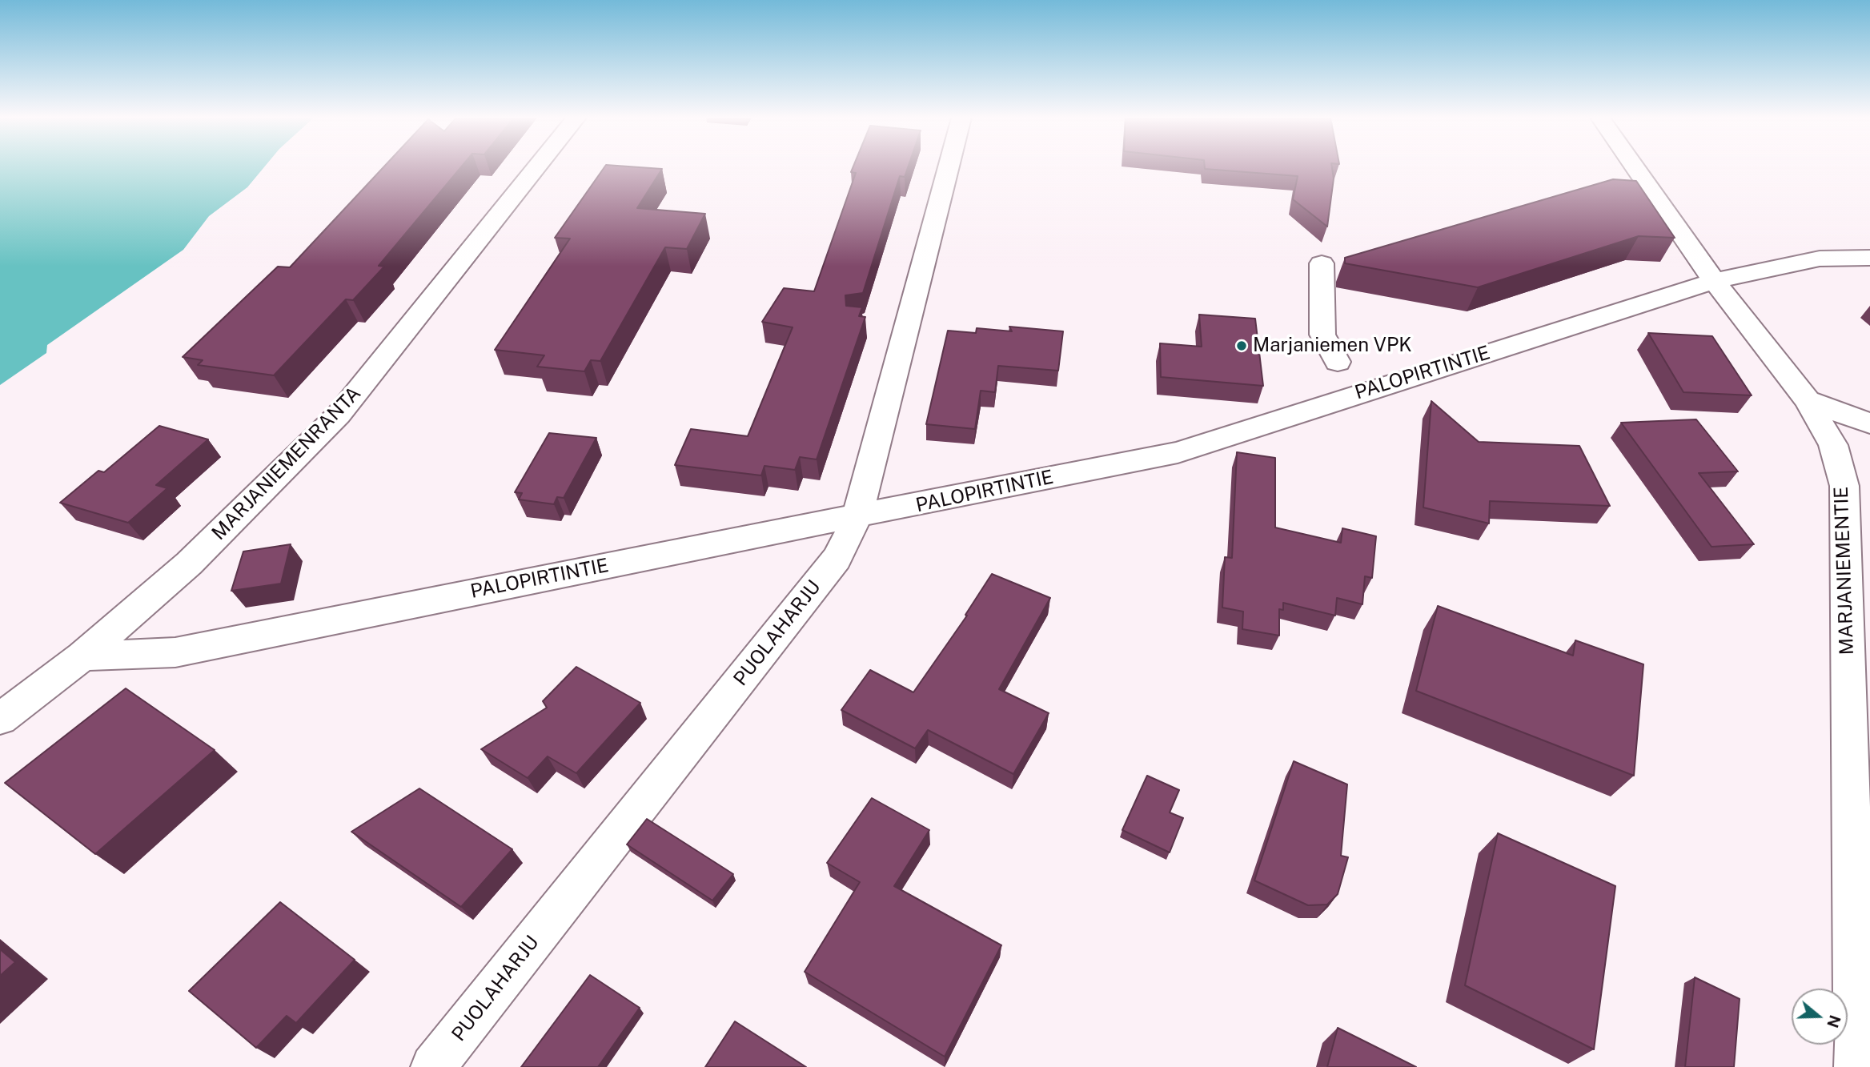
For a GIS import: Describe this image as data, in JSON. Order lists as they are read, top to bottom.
{
  "streets": {
    "street": [
      "PALOPIRTINTIE",
      "MARJANIEMENRANTA",
      "MARJANIEMENTIE",
      "PUOLAHARJU"
    ]
  },
  "crossings": [
    ["PALOPIRTINTIE", "MARJANIEMENRANTA"],
    ["PALOPIRTINTIE", "MARJANIEMENTIE"],
    ["PALOPIRTINTIE", "PUOLAHARJU"]
  ],
  "places": ["Marjaniemen VPK"],
  "north": "right"
}
